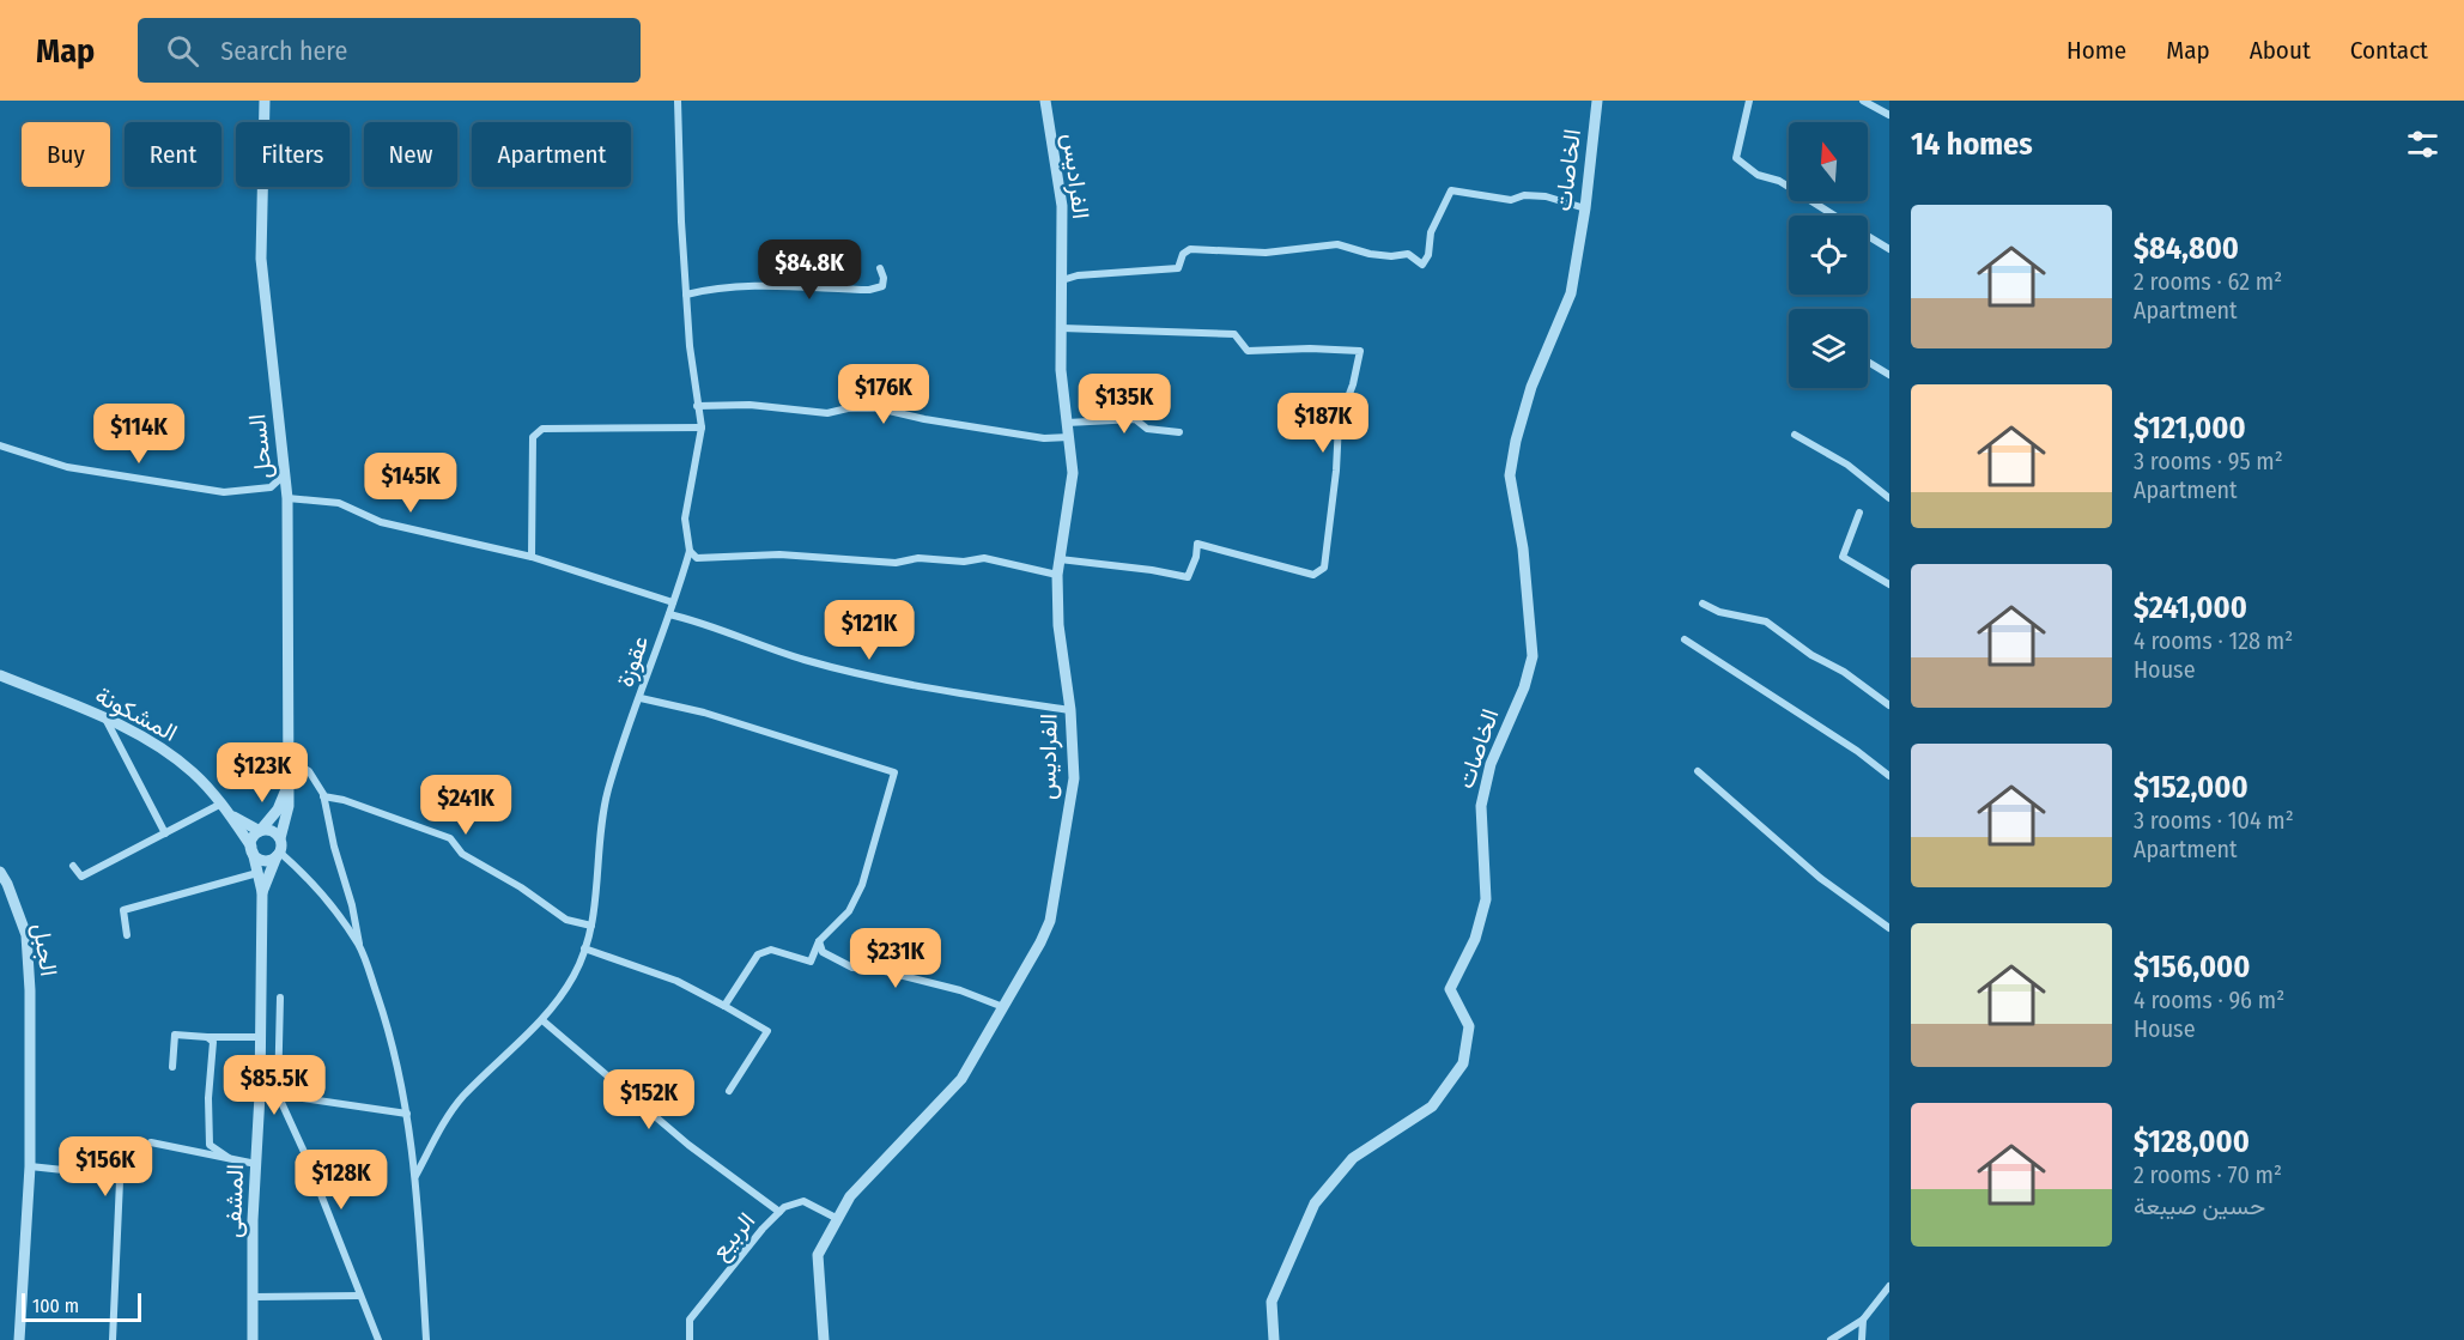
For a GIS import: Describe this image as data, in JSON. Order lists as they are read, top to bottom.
{
  "streets": {
    "street": [
      "الخاصات",
      "الفراديس",
      "السحل",
      "عقوزة",
      "المشكونة",
      "الجبل",
      "المشفى",
      "الربيع"
    ]
  },
  "crossings": [
    ["الفراديس", "الربيع"]
  ],
  "scale_bar": "100 m",
  "north": "top",
  "page": {
    "header": "Map",
    "search": "Search here",
    "nav": [
      "Home",
      "Map",
      "About",
      "Contact"
    ],
    "heading": "14 homes",
    "chip": [
      "Buy",
      "Rent",
      "Filters",
      "New",
      "Apartment"
    ],
    "list": [
      {
        "name": "$84,800",
        "note": "2 rooms · 62 m² · Apartment"
      },
      {
        "name": "$121,000",
        "note": "3 rooms · 95 m² · Apartment"
      },
      {
        "name": "$241,000",
        "note": "4 rooms · 128 m² · House"
      },
      {
        "name": "$152,000",
        "note": "3 rooms · 104 m² · Apartment"
      },
      {
        "name": "$156,000",
        "note": "4 rooms · 96 m² · House"
      },
      {
        "name": "$128,000",
        "note": "2 rooms · 70 m² · حسين صيبعة"
      }
    ],
    "price": [
      "$84.8K",
      "$176K",
      "$135K",
      "$187K",
      "$114K",
      "$145K",
      "$121K",
      "$123K",
      "$241K",
      "$231K",
      "$85.5K",
      "$152K",
      "$156K",
      "$128K"
    ],
    "scale": "100 m"
  }
}
